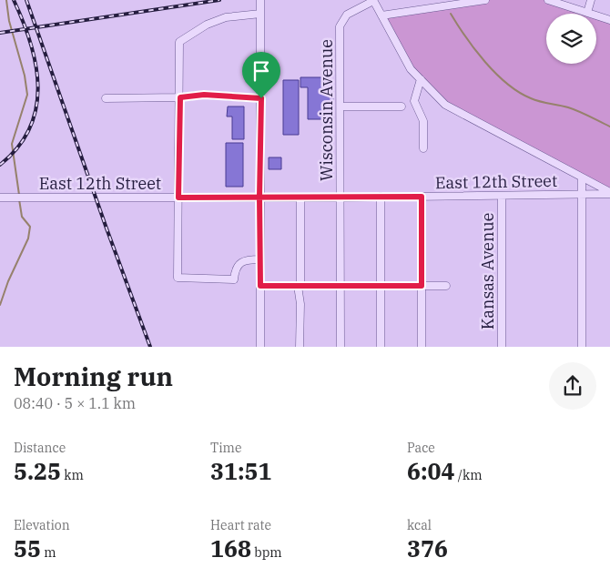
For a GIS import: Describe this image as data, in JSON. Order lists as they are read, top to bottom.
{
  "streets": {
    "street": ["Wisconsin Avenue", "East 12th Street", "Kansas Avenue"]
  },
  "crossings": [
    ["Wisconsin Avenue", "East 12th Street"],
    ["East 12th Street", "Kansas Avenue"]
  ],
  "page": {
    "heading": ["Morning run", "08:40 · 5 × 1.1 km"],
    "stats": [
      ["Distance", "5.25 km"],
      ["Time", "31:51"],
      ["Pace", "6:04 /km"],
      ["Elevation", "55 m"],
      ["Heart rate", "168 bpm"],
      ["kcal", "376"]
    ]
  }
}
